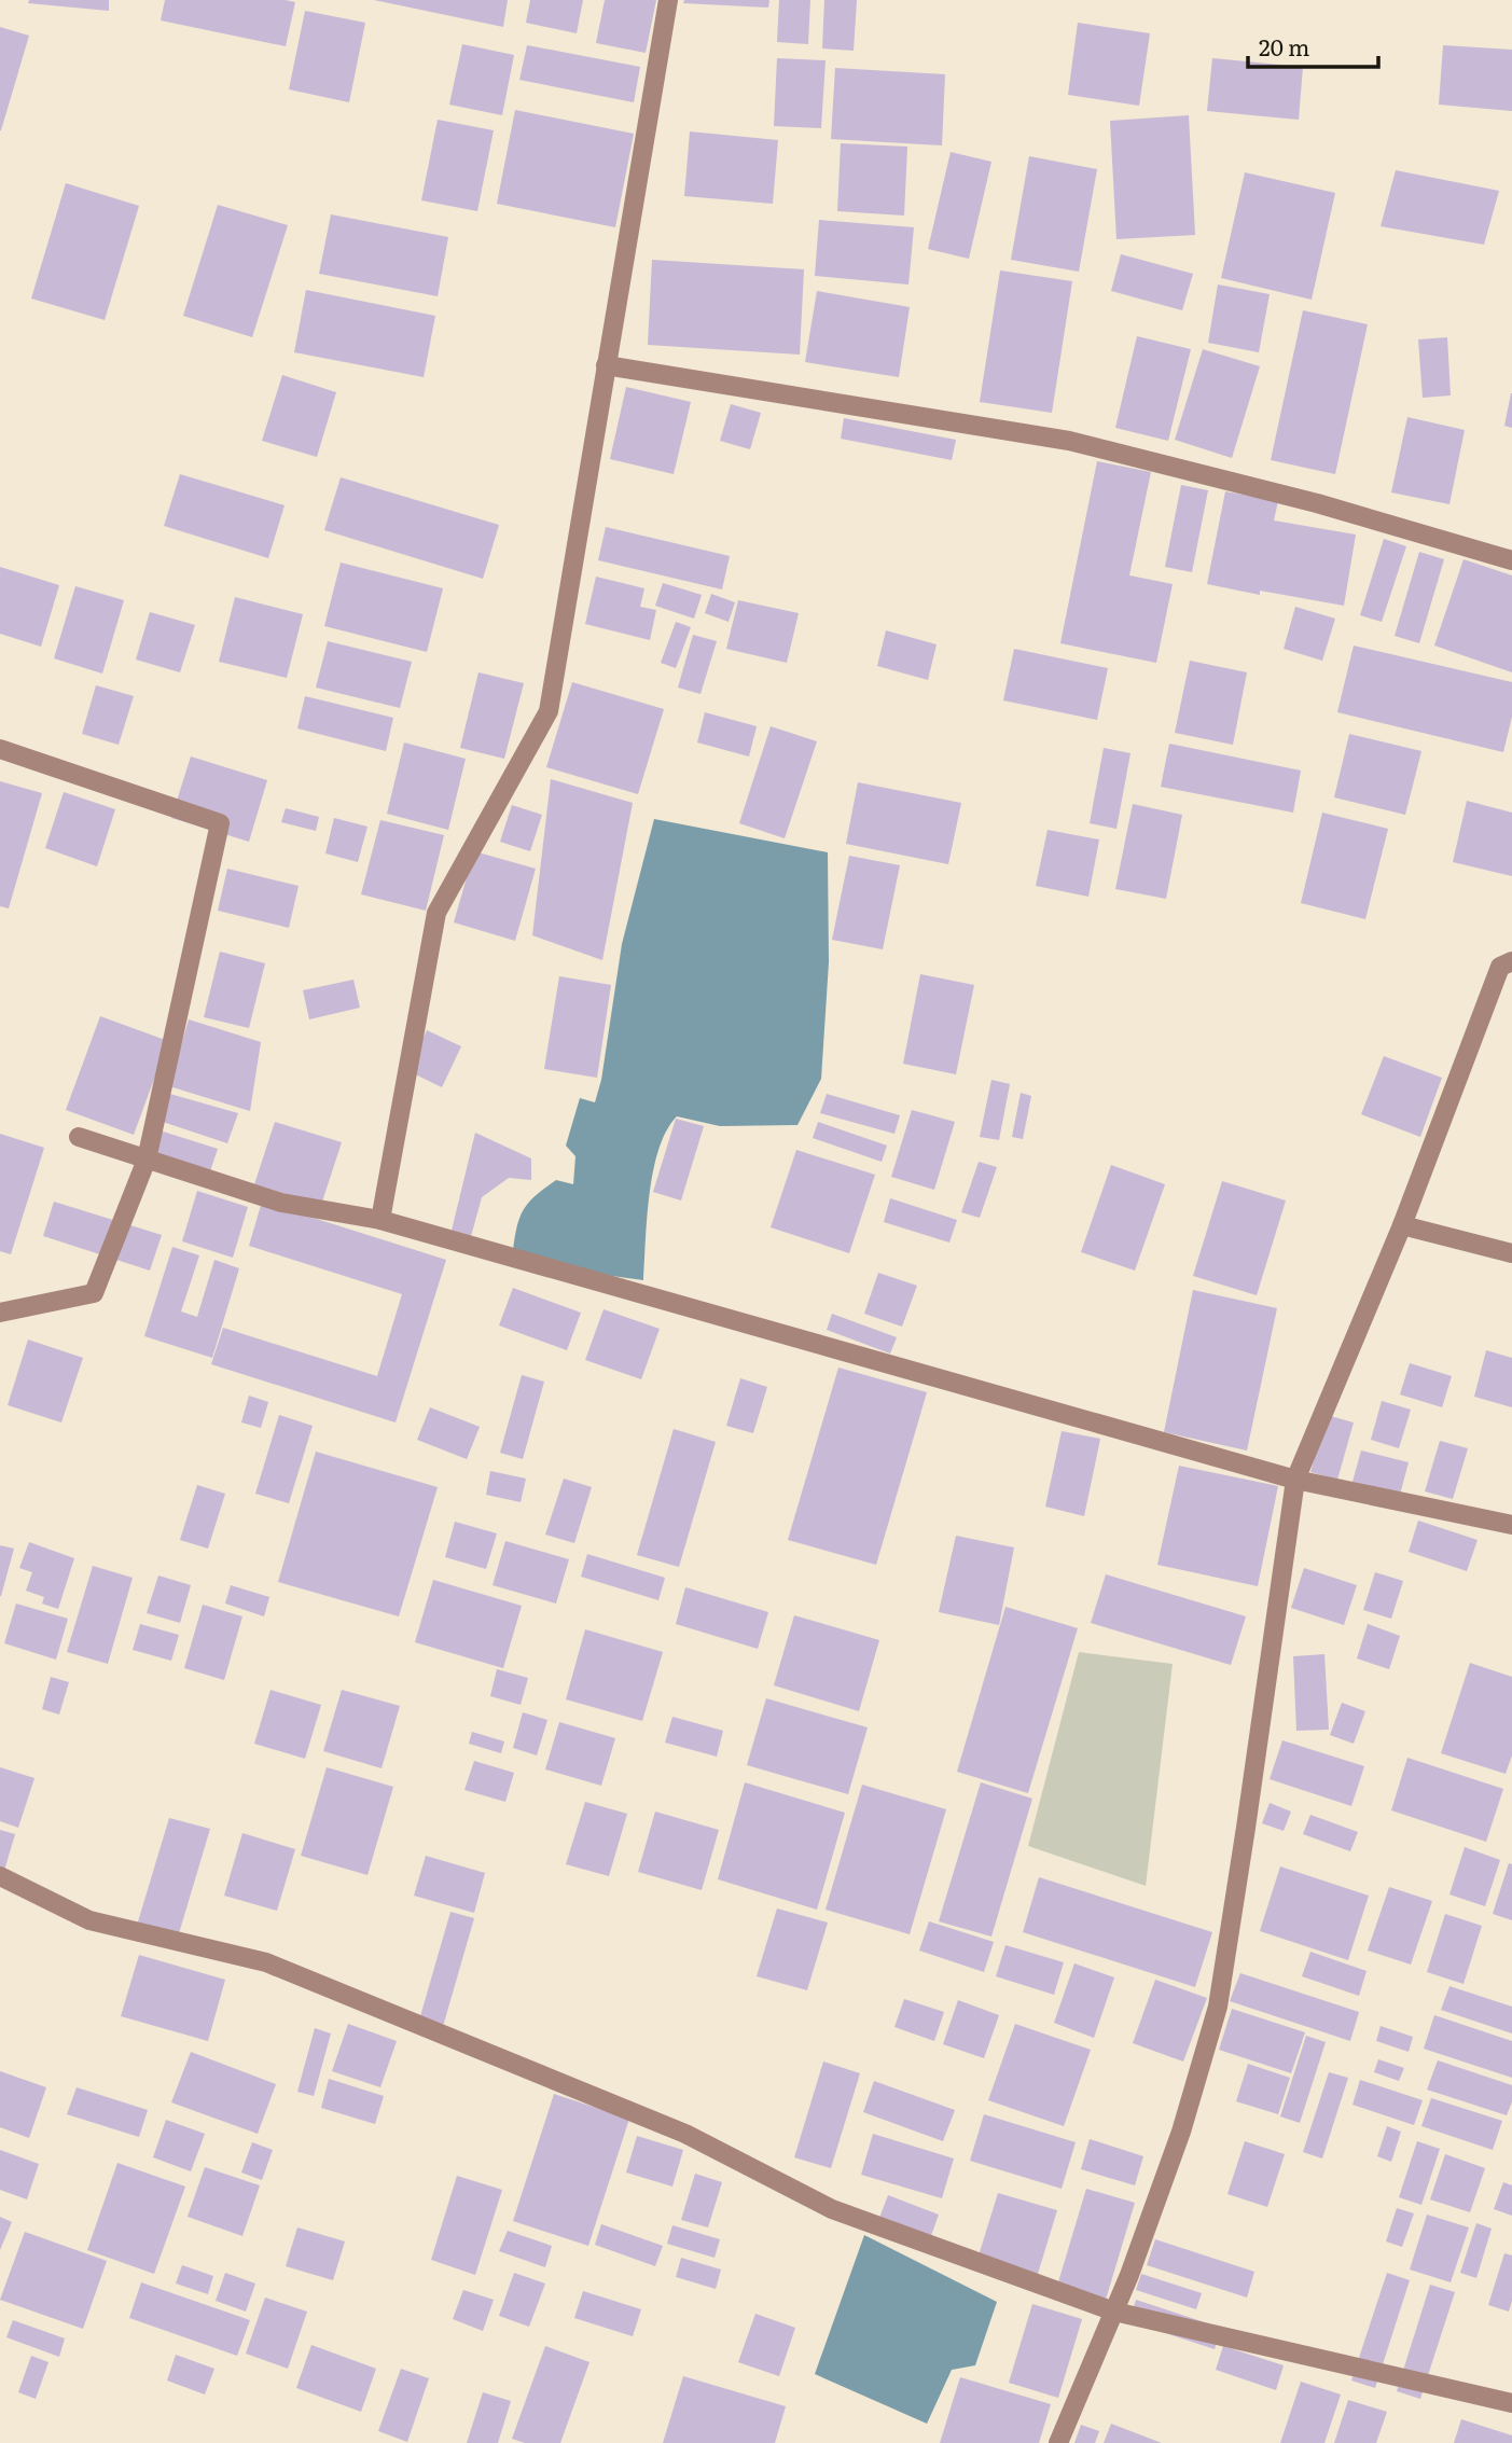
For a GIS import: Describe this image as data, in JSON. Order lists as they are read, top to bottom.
{
  "scale_bar": "20 m"
}
